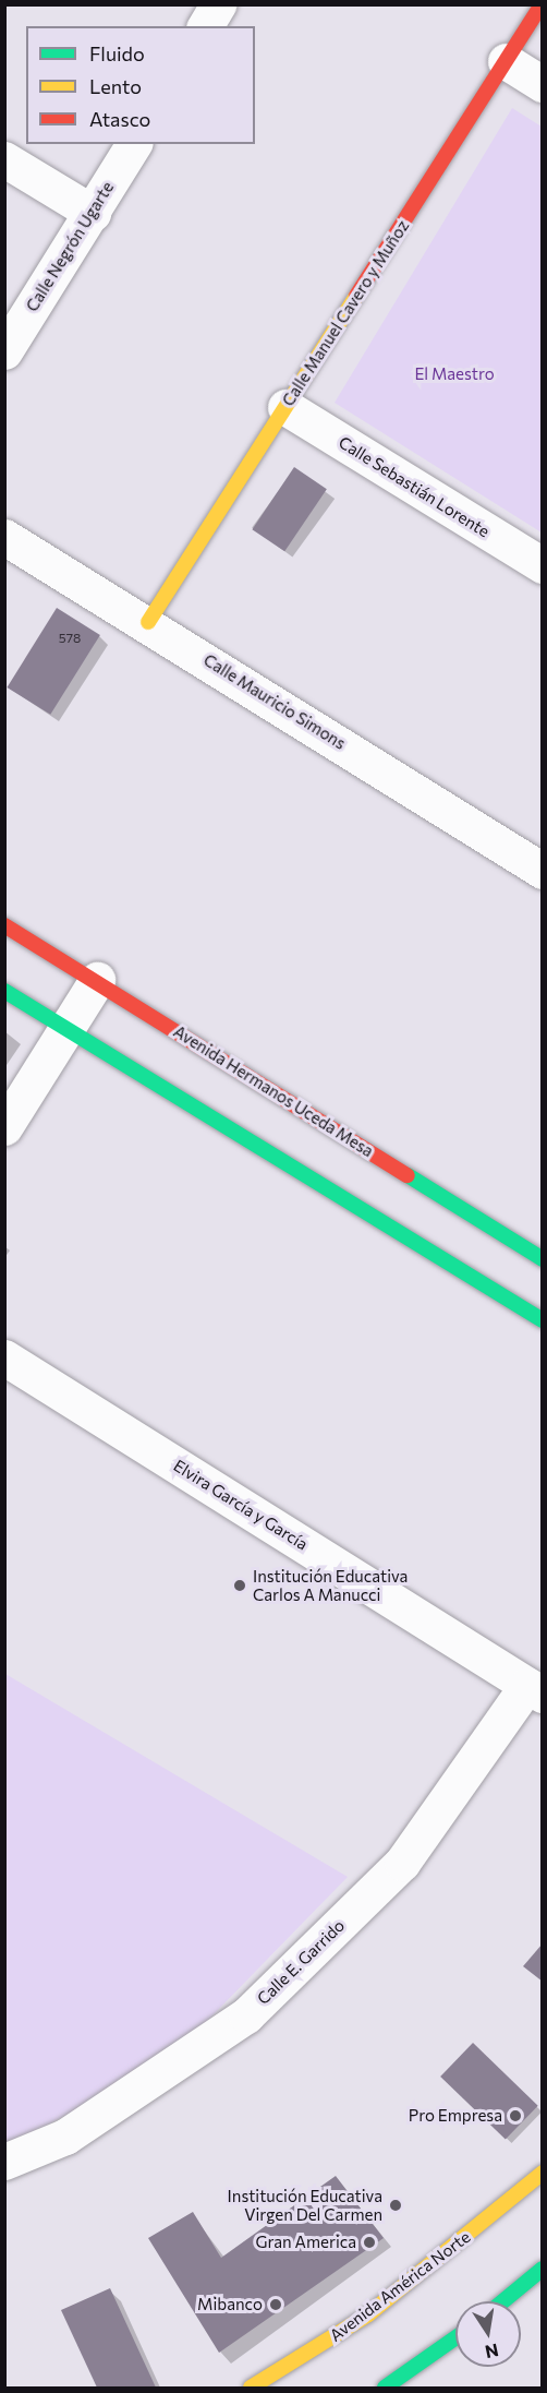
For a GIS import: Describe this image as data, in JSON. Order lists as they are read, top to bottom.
{
  "streets": {
    "street": [
      "Calle Negrón Ugarte",
      "Calle Manuel Cavero y Muñoz",
      "Calle Sebastián Lorente",
      "Calle Mauricio Simons",
      "Avenida Hermanos Uceda Mesa",
      "Elvira García y García",
      "Calle E. Garrido",
      "Avenida América Norte"
    ]
  },
  "crossings": [
    ["Calle Manuel Cavero y Muñoz", "Calle Sebastián Lorente"],
    ["Calle Manuel Cavero y Muñoz", "Calle Mauricio Simons"],
    ["Elvira García y García", "Calle E. Garrido"]
  ],
  "parks": ["El Maestro"],
  "places": [
    "Institución Educativa Carlos A Manucci",
    "Pro Empresa",
    "Institución Educativa Virgen Del Carmen",
    "Gran America",
    "Mibanco"
  ],
  "house_numbers": ["578"],
  "legend": ["Fluido", "Lento", "Atasco"],
  "north": "bottom"
}
